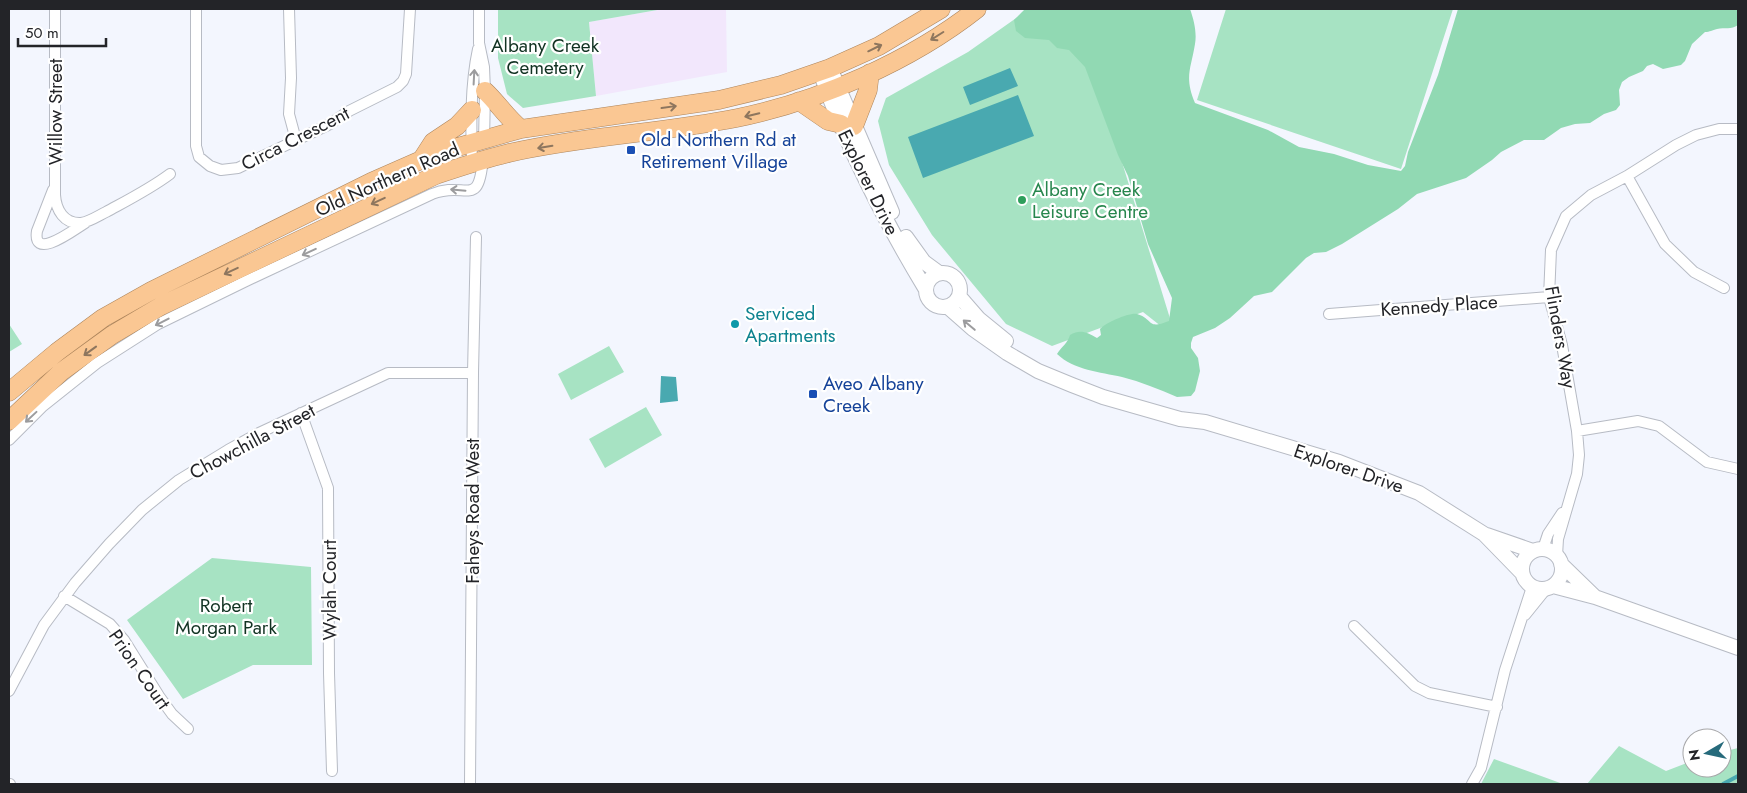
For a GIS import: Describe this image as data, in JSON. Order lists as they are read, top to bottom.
{
  "streets": {
    "highway": ["Old Northern Road"],
    "street": [
      "Willow Street",
      "Circa Crescent",
      "Explorer Drive",
      "Kennedy Place",
      "Flinders Way",
      "Chowchilla Street",
      "Faheys Road West",
      "Wylah Court",
      "Prion Court"
    ]
  },
  "crossings": [
    ["Old Northern Road", "Explorer Drive"],
    ["Explorer Drive", "Flinders Way"],
    ["Kennedy Place", "Flinders Way"],
    ["Chowchilla Street", "Faheys Road West"],
    ["Chowchilla Street", "Wylah Court"],
    ["Chowchilla Street", "Prion Court"]
  ],
  "parks": ["Albany Creek Cemetery", "Robert Morgan Park"],
  "places": {
    "transit": ["Old Northern Rd at Retirement Village", "Aveo Albany Creek"],
    "other": ["Albany Creek Leisure Centre", "Serviced Apartments"]
  },
  "scale_bar": "50 m",
  "north": "left"
}
